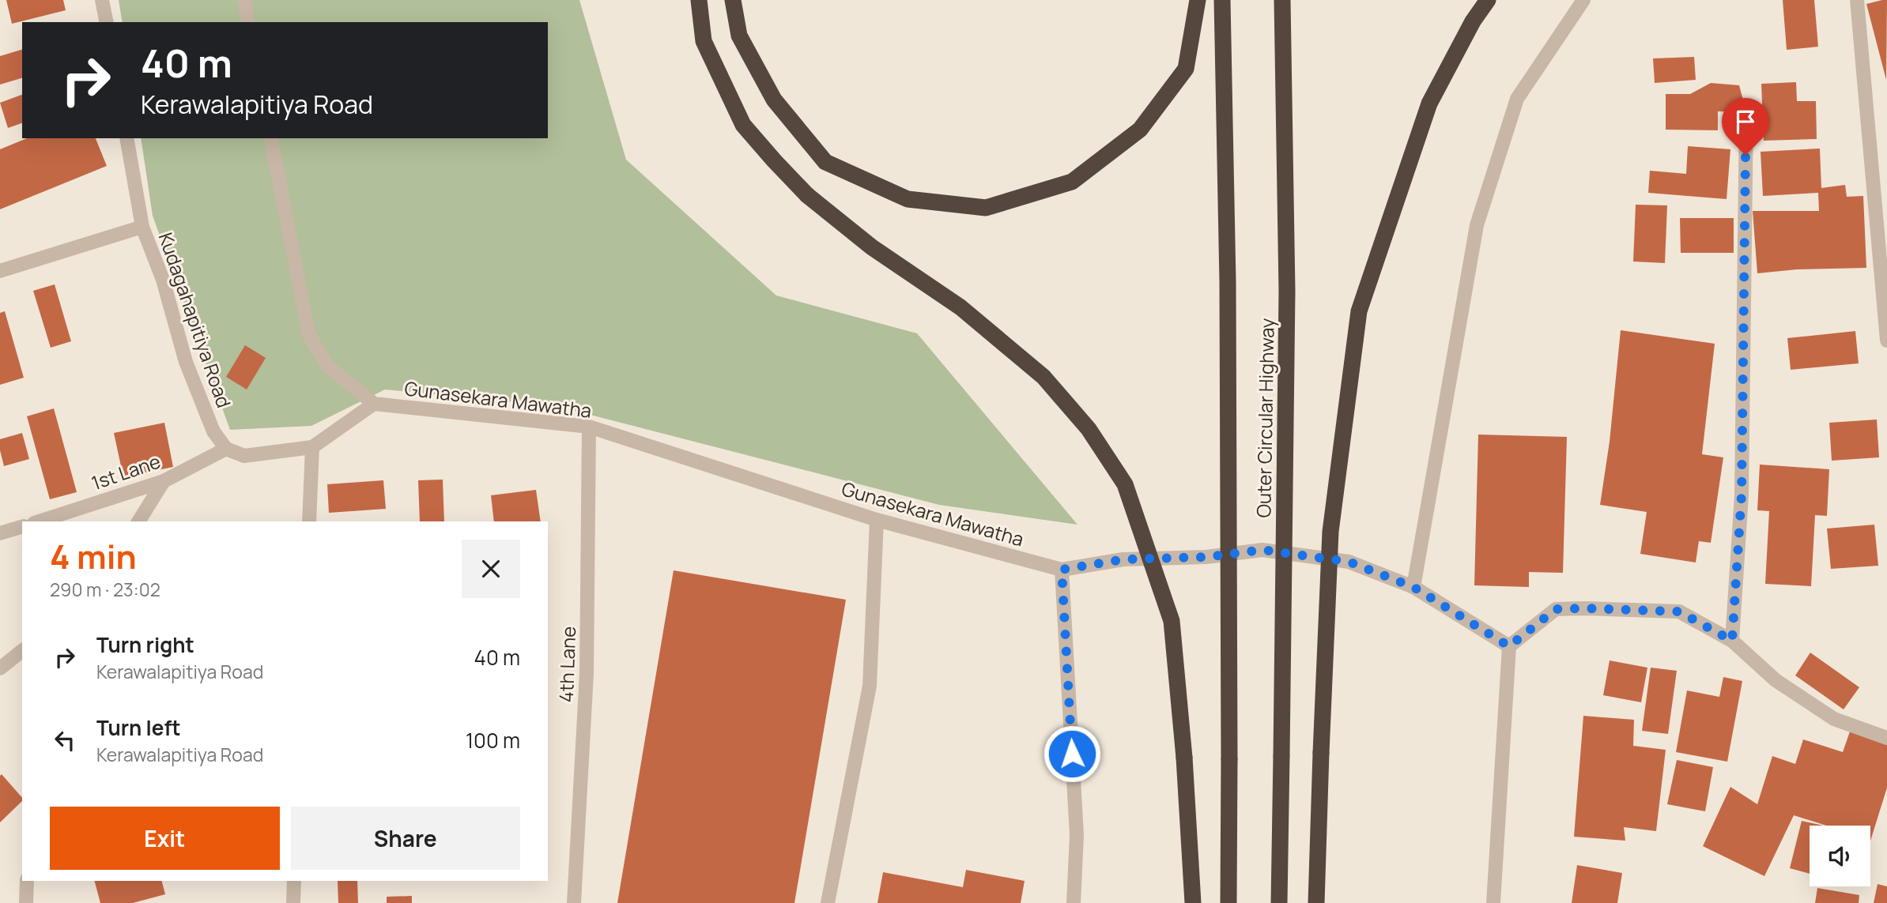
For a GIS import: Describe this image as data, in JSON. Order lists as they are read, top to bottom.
{
  "streets": {
    "highway": ["Outer Circular Highway"],
    "street": [
      "Kudagahapitiya Road",
      "Gunasekara Mawatha",
      "1st Lane",
      "4th Lane"
    ]
  },
  "crossings": [
    ["Kudagahapitiya Road", "1st Lane"],
    ["Gunasekara Mawatha", "4th Lane"]
  ],
  "page": {
    "turn": ["40 m", "Kerawalapitiya Road"],
    "heading": ["4 min", "290 m · 23:02"],
    "list": [
      {
        "name": "Turn right",
        "note": "Kerawalapitiya Road",
        "value": "40 m"
      },
      {
        "name": "Turn left",
        "note": "Kerawalapitiya Road",
        "value": "100 m"
      }
    ],
    "buttons": ["Exit", "Share"]
  }
}
